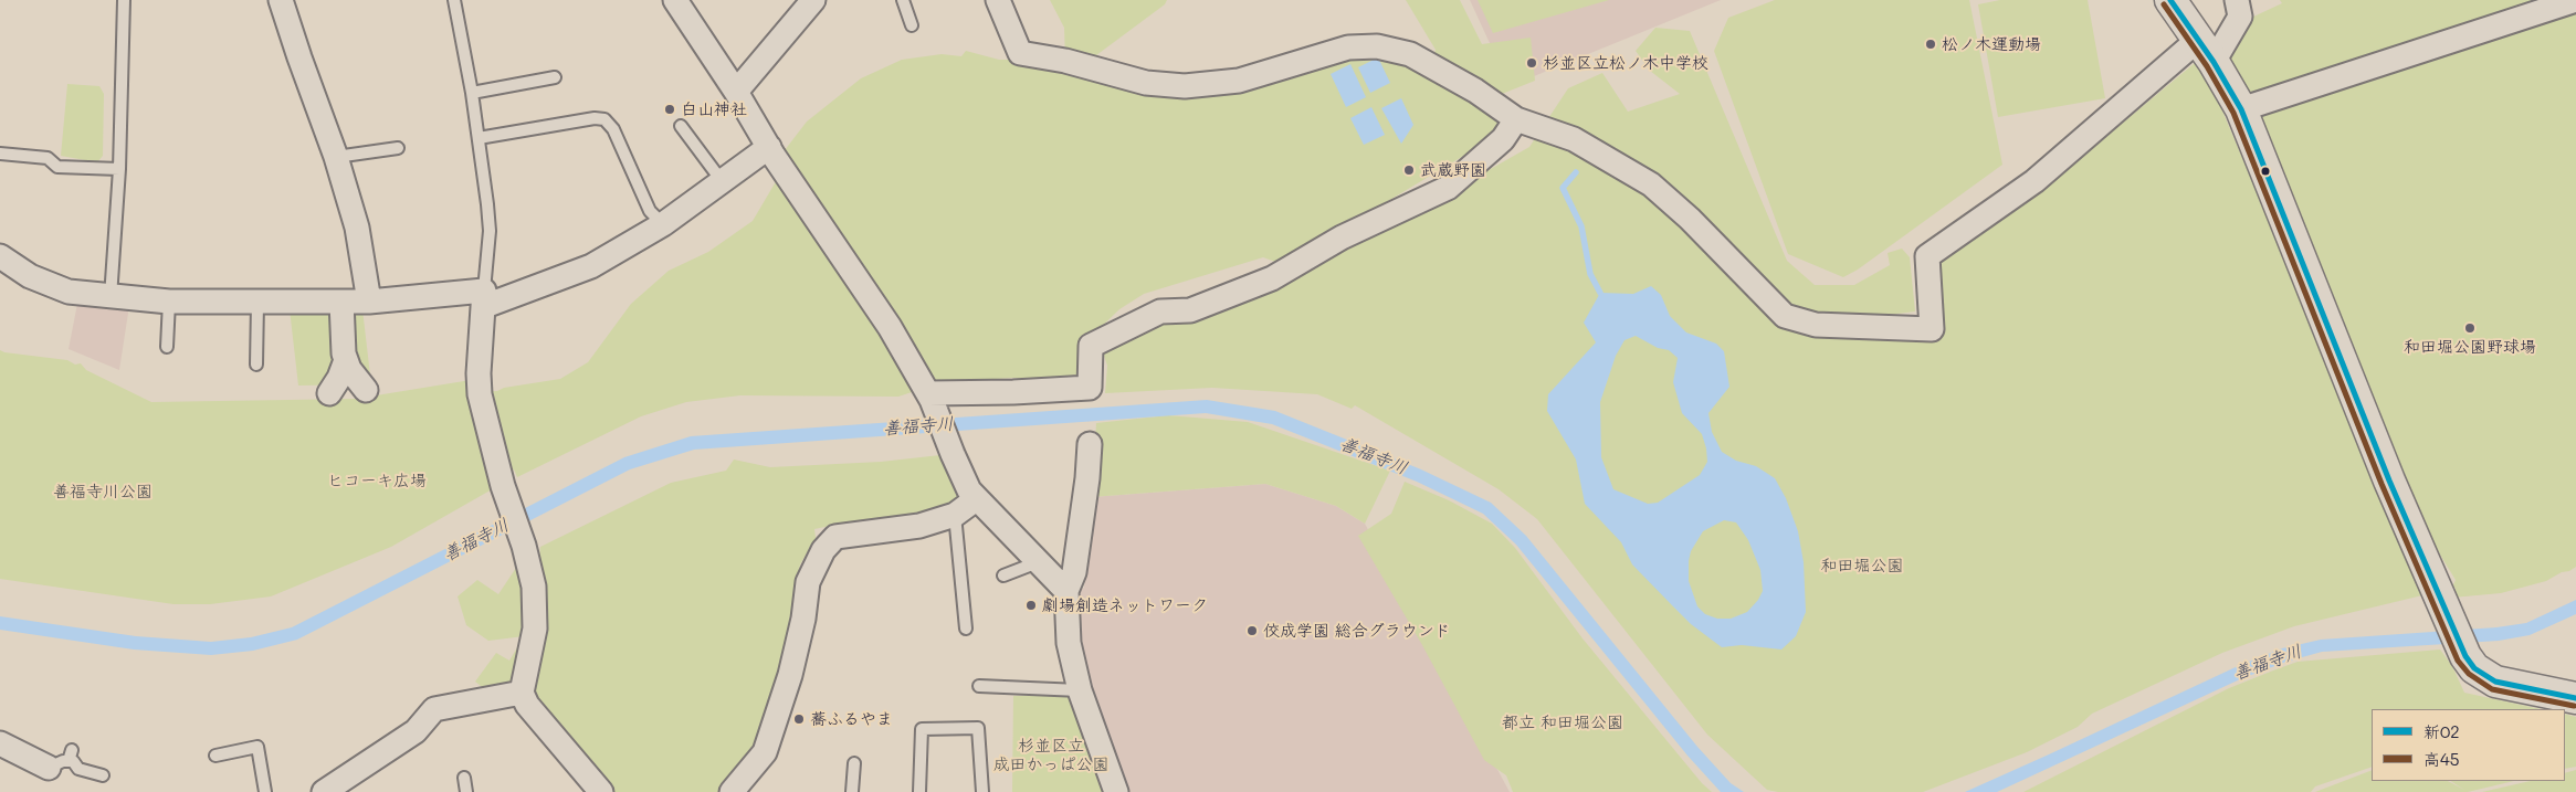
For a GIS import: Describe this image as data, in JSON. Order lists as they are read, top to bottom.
{
  "water": ["善福寺川"],
  "parks": [
    "ヒコーキ広場",
    "善福寺川公園",
    "和田堀公園",
    "都立 和田堀公園",
    "杉並区立 成田かっぱ公園"
  ],
  "places": [
    "松ノ木運動場",
    "杉並区立松ノ木中学校",
    "白山神社",
    "武蔵野園",
    "和田堀公園野球場",
    "劇場創造ネットワーク",
    "佼成学園 総合グラウンド",
    "蕎ふるやま"
  ],
  "lines": ["transit line 新02", "transit line 高45"],
  "legend": ["新02", "高45"]
}
